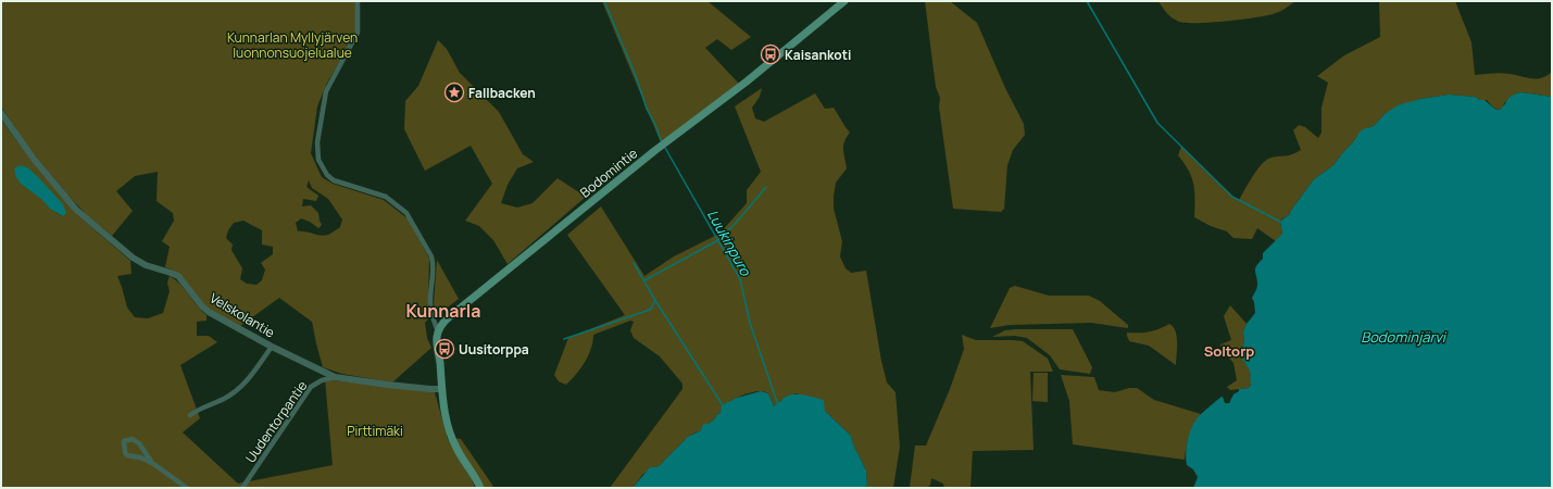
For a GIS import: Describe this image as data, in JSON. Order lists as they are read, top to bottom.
{
  "streets": {
    "main road": ["Bodomintie"],
    "street": ["Velskolantie", "Uudentorpantie"]
  },
  "crossings": [
    ["Velskolantie", "Uudentorpantie"]
  ],
  "districts": ["Kunnarla", "Soltorp"],
  "water": ["Luukinpuro", "Bodominjärvi"],
  "parks": ["Kunnarlan Myllyjärven luonnonsuojelualue", "Pirttimäki"],
  "places": {
    "bus stop": ["Kaisankoti", "Uusitorppa"],
    "place": ["Fallbacken"]
  }
}
